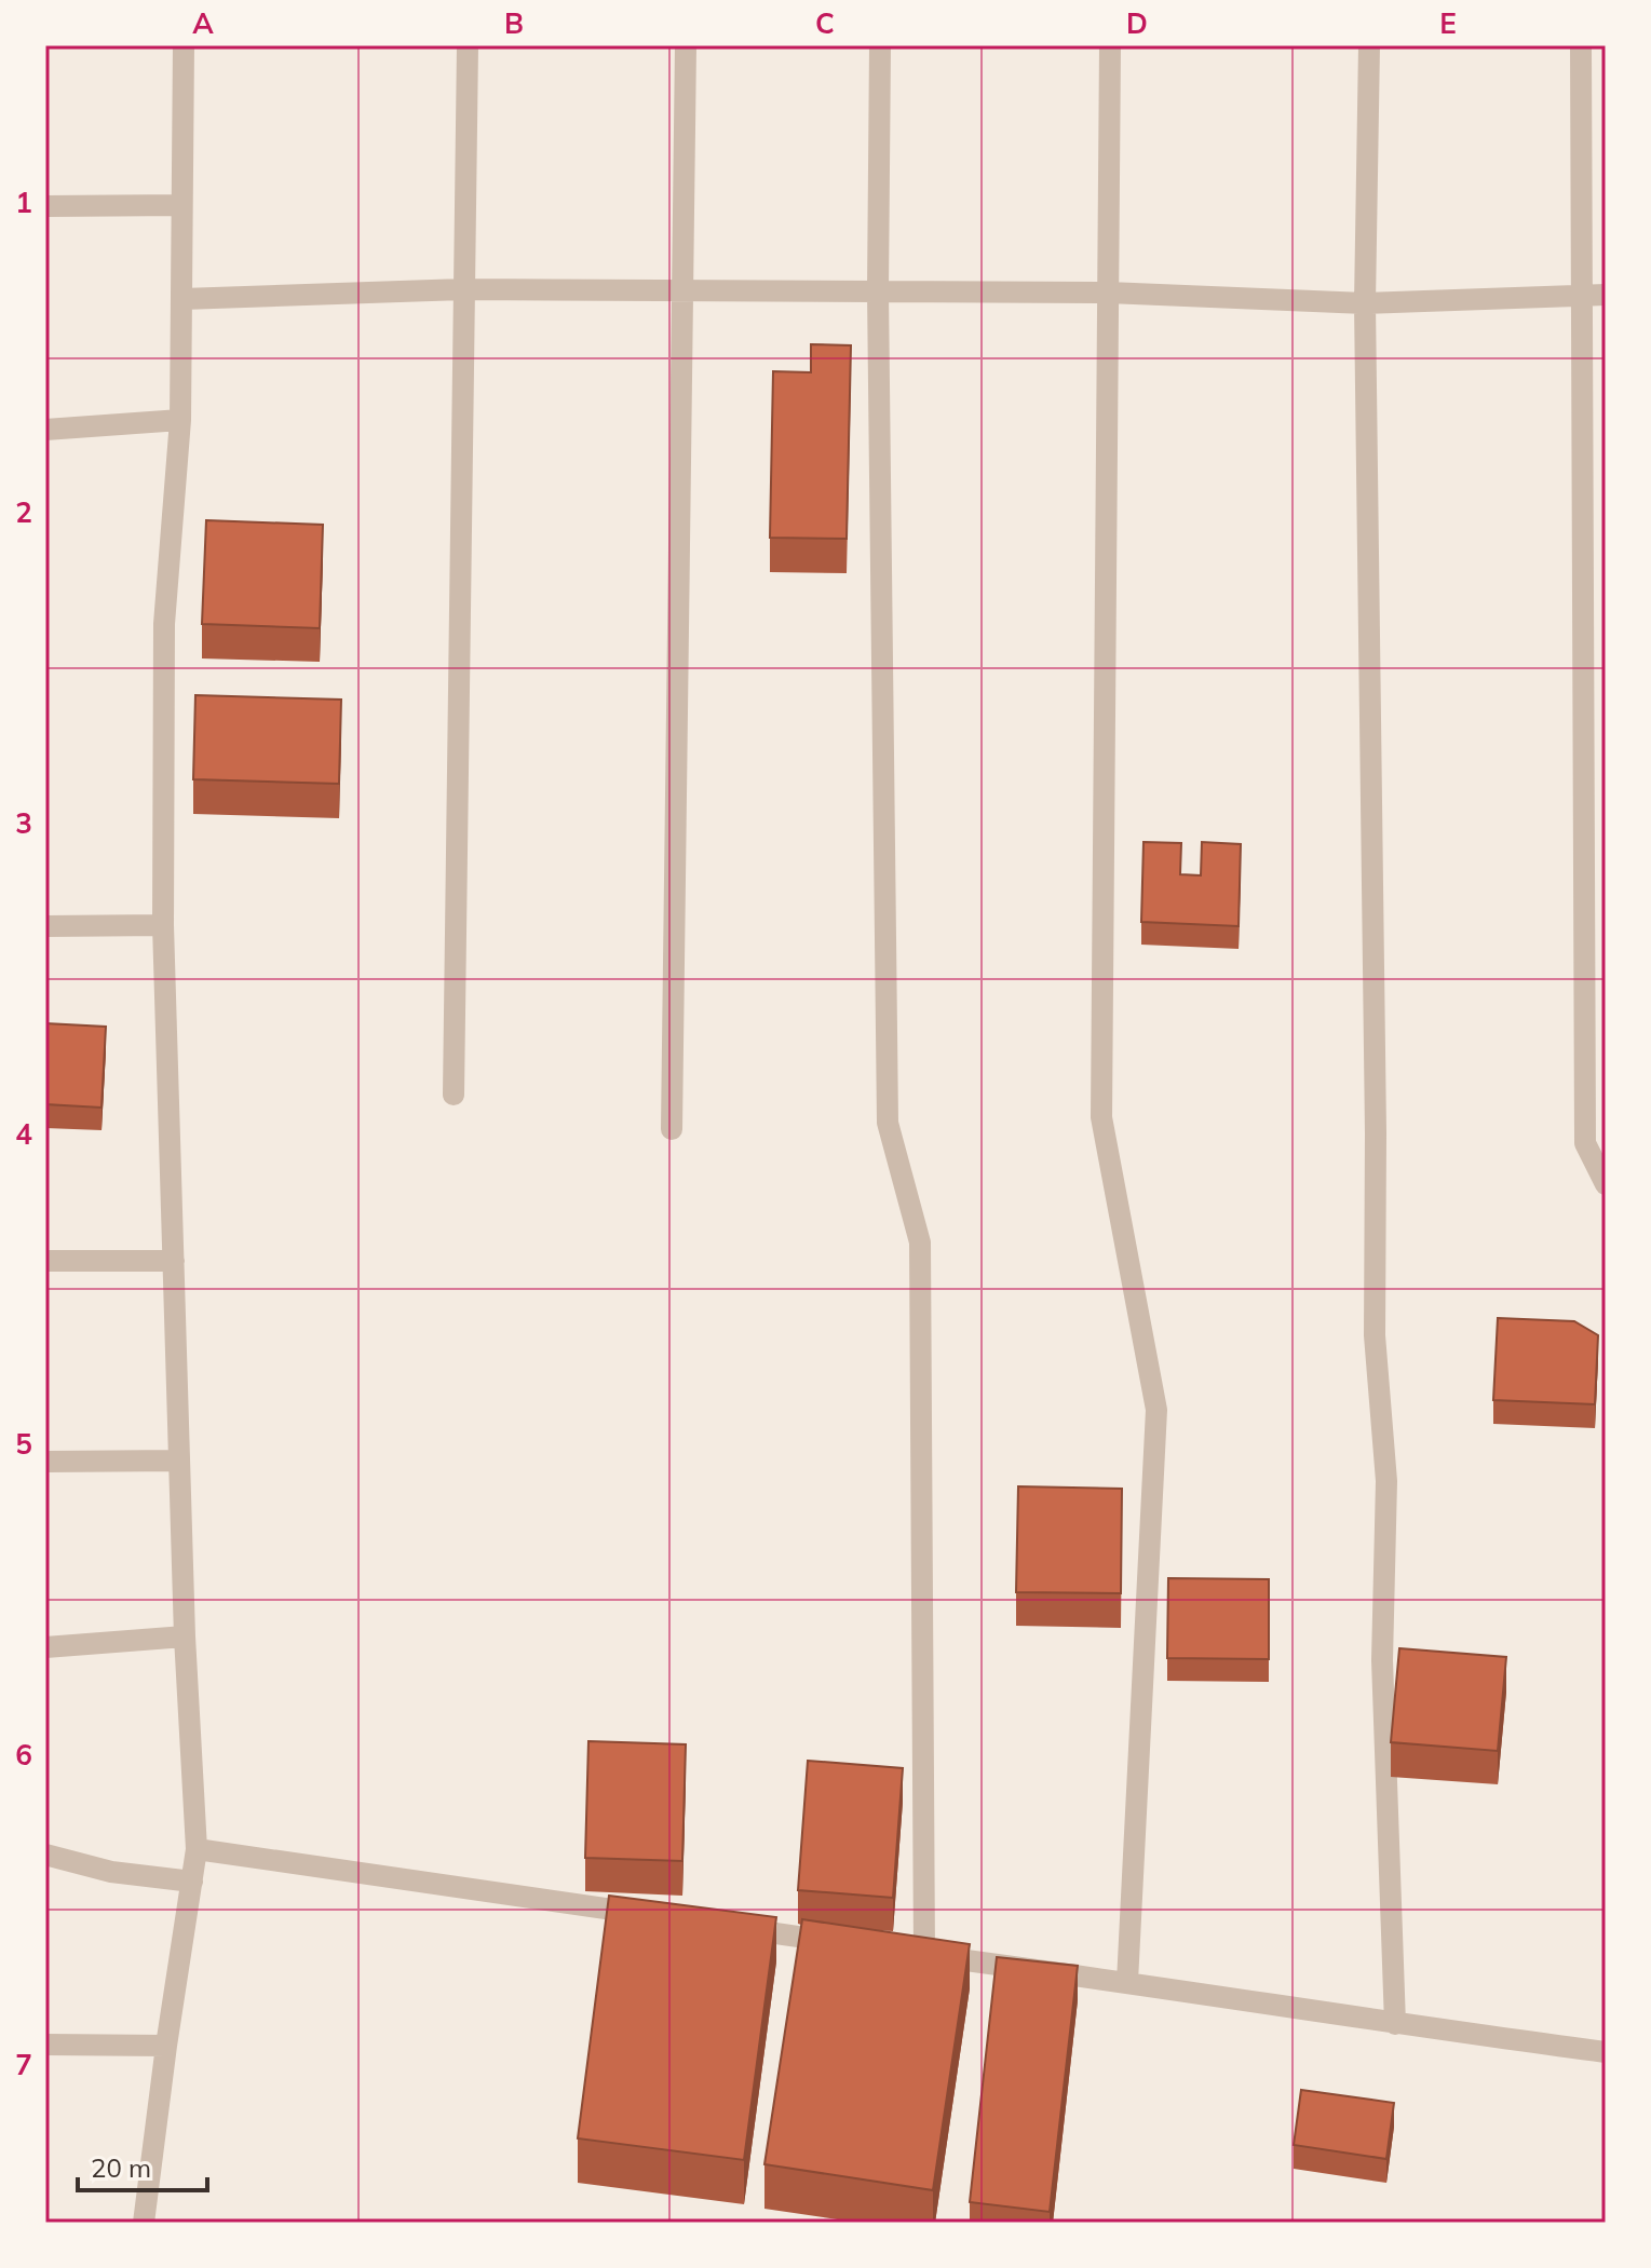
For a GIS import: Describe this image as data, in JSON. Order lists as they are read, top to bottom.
{
  "scale_bar": "20 m",
  "grid": {
    "columns": [
      "A",
      "B",
      "C",
      "D",
      "E"
    ],
    "rows": [
      "1",
      "2",
      "3",
      "4",
      "5",
      "6",
      "7"
    ]
  }
}
